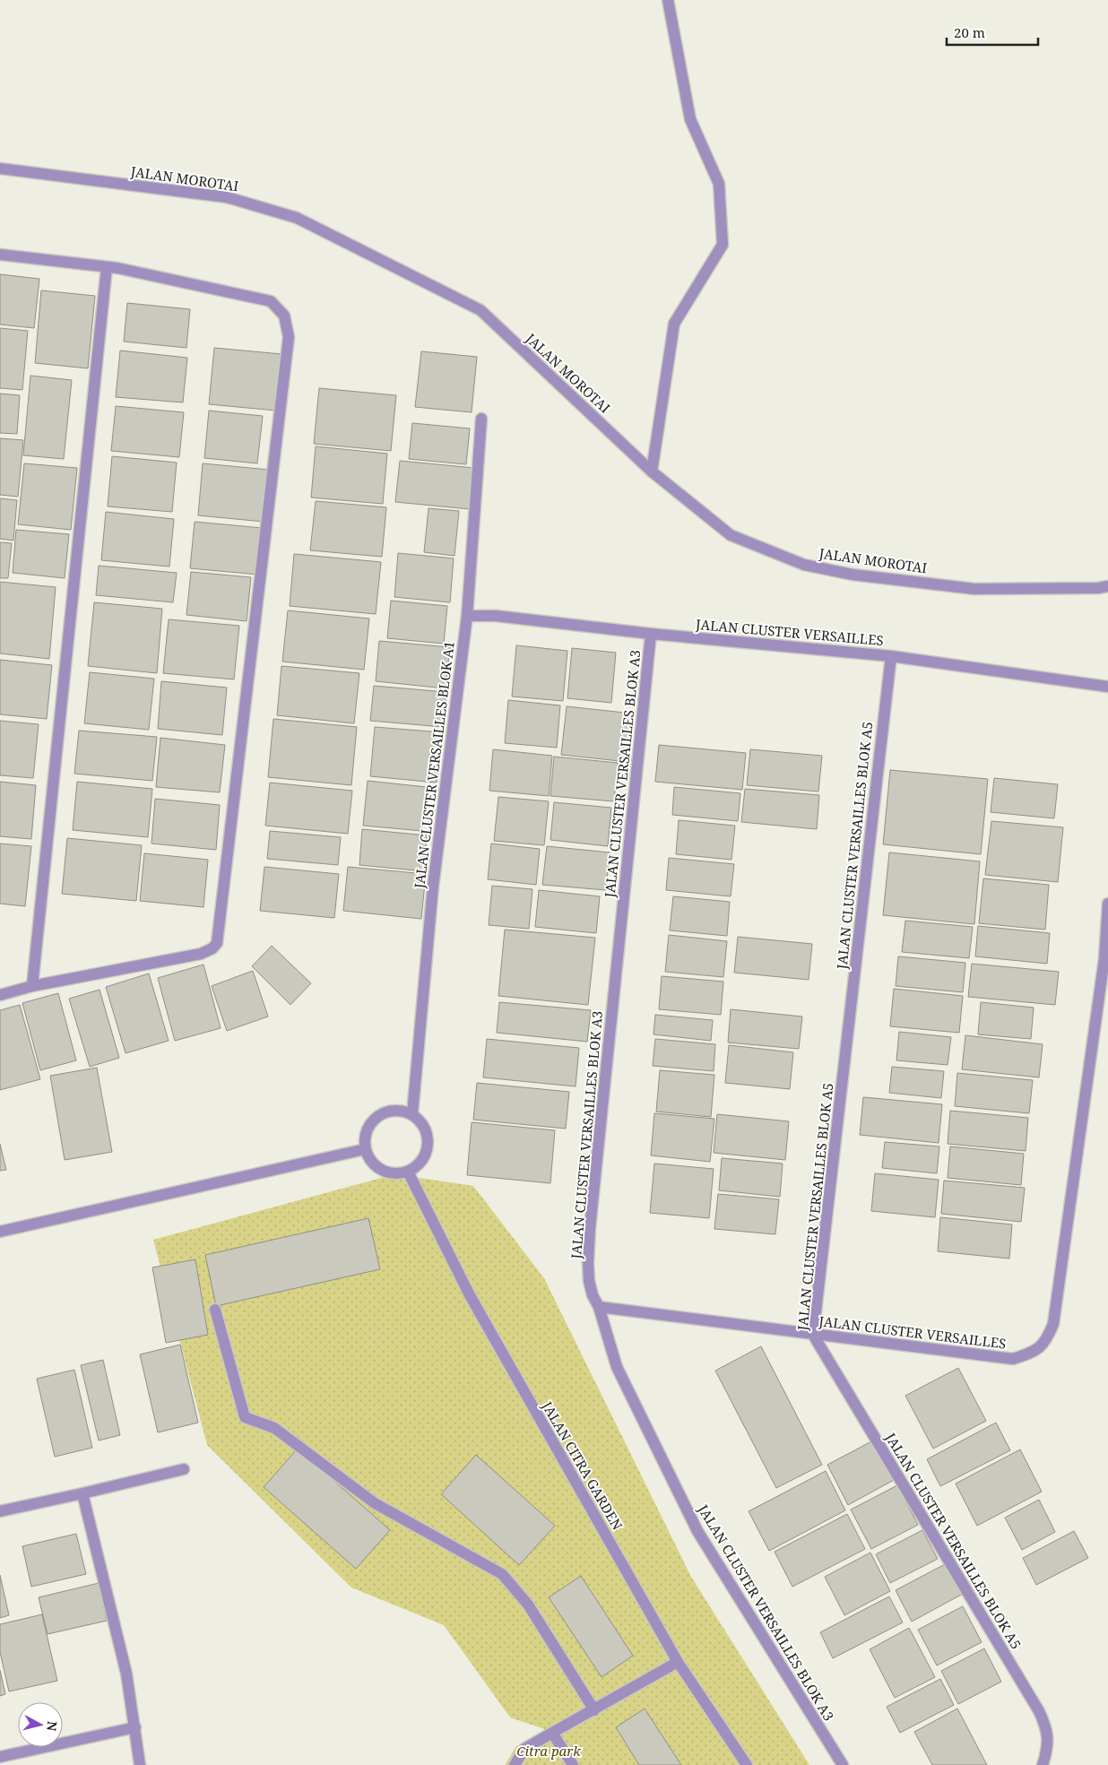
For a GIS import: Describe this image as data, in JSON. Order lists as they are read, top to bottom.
{
  "streets": {
    "street": [
      "JALAN MOROTAI",
      "JALAN CLUSTER VERSAILLES",
      "JALAN CLUSTER VERSAILLES BLOK A1",
      "JALAN CLUSTER VERSAILLES BLOK A3",
      "JALAN CLUSTER VERSAILLES BLOK A5",
      "JALAN CITRA GARDEN"
    ]
  },
  "crossings": [
    ["JALAN CLUSTER VERSAILLES", "JALAN CLUSTER VERSAILLES BLOK A1"],
    ["JALAN CLUSTER VERSAILLES", "JALAN CLUSTER VERSAILLES BLOK A3"],
    ["JALAN CLUSTER VERSAILLES", "JALAN CLUSTER VERSAILLES BLOK A5"],
    ["JALAN CLUSTER VERSAILLES BLOK A1", "JALAN CITRA GARDEN"]
  ],
  "parks": ["Citra park"],
  "scale_bar": "20 m",
  "north": "right"
}
